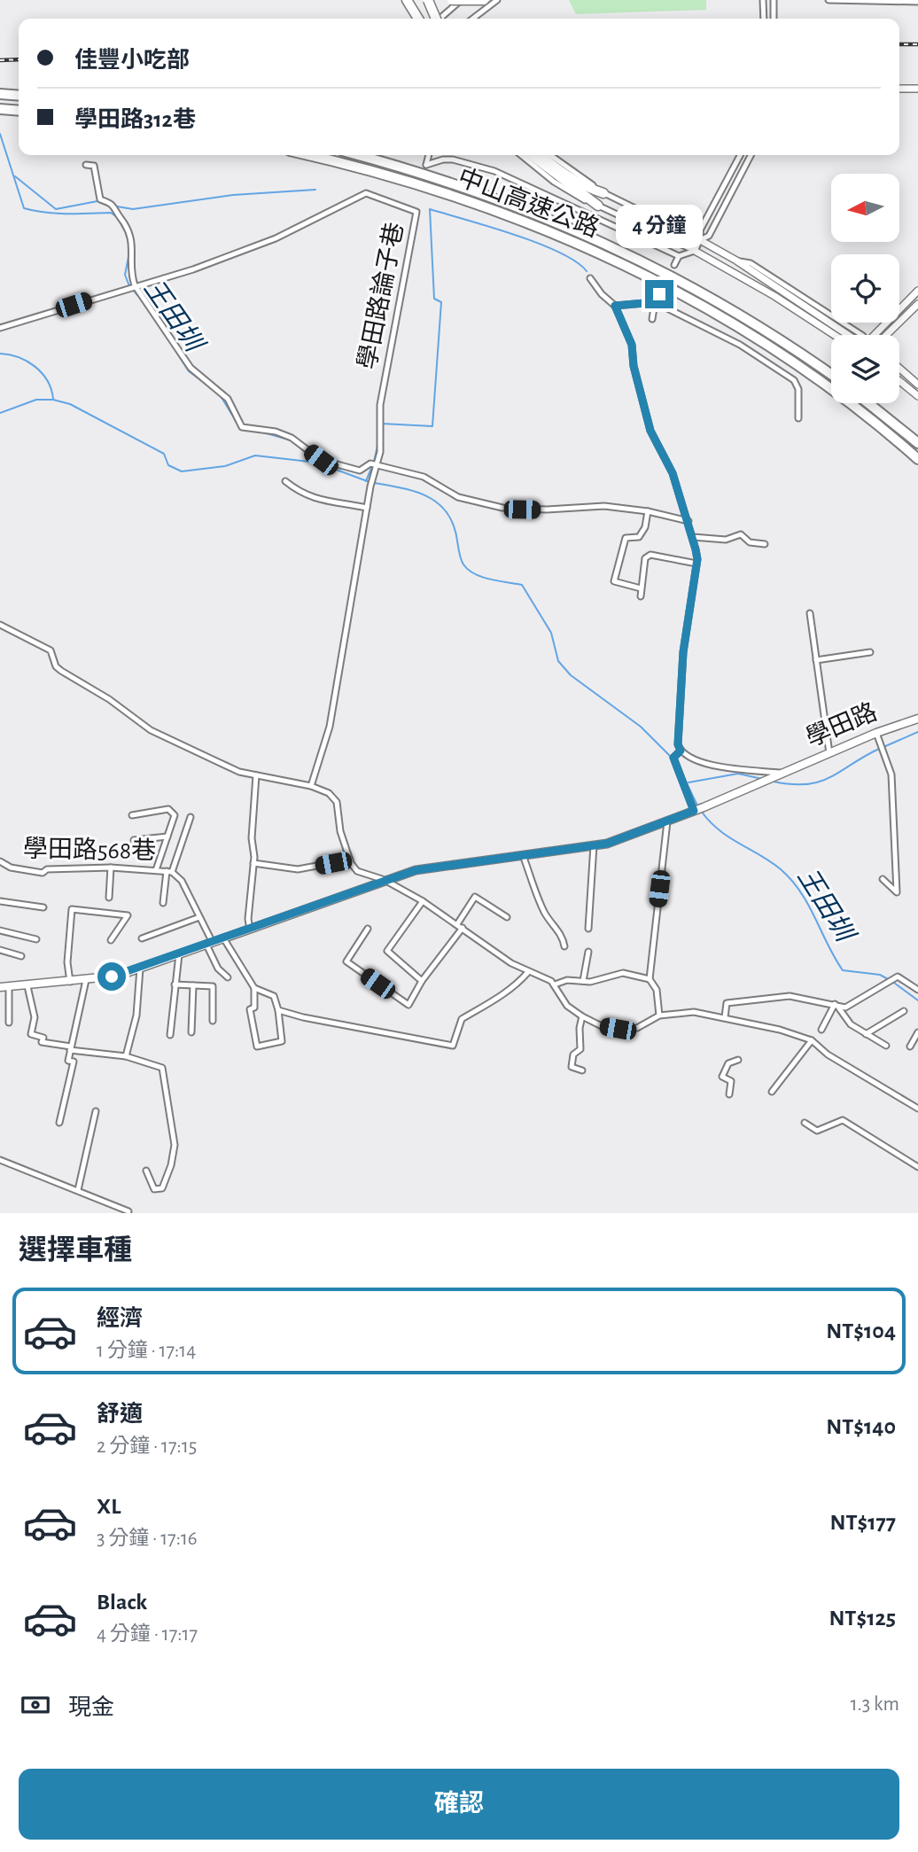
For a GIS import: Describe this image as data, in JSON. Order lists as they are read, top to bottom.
{
  "streets": {
    "highway": ["中山高速公路"],
    "main road": ["學田路"],
    "street": ["學田路論子巷", "學田路568巷"]
  },
  "water": ["王田圳"],
  "north": "left",
  "page": {
    "banner": ["佳豐小吃部", "學田路312巷"],
    "bubble": "4 分鐘",
    "heading": "選擇車種",
    "list": [
      {
        "name": "經濟",
        "note": "1 分鐘 · 17:14",
        "value": "NT$104"
      },
      {
        "name": "舒適",
        "note": "2 分鐘 · 17:15",
        "value": "NT$140"
      },
      {
        "name": "XL",
        "note": "3 分鐘 · 17:16",
        "value": "NT$177"
      },
      {
        "name": "Black",
        "note": "4 分鐘 · 17:17",
        "value": "NT$125"
      }
    ],
    "pay": ["現金", "1.3 km"],
    "buttons": "確認"
  }
}
